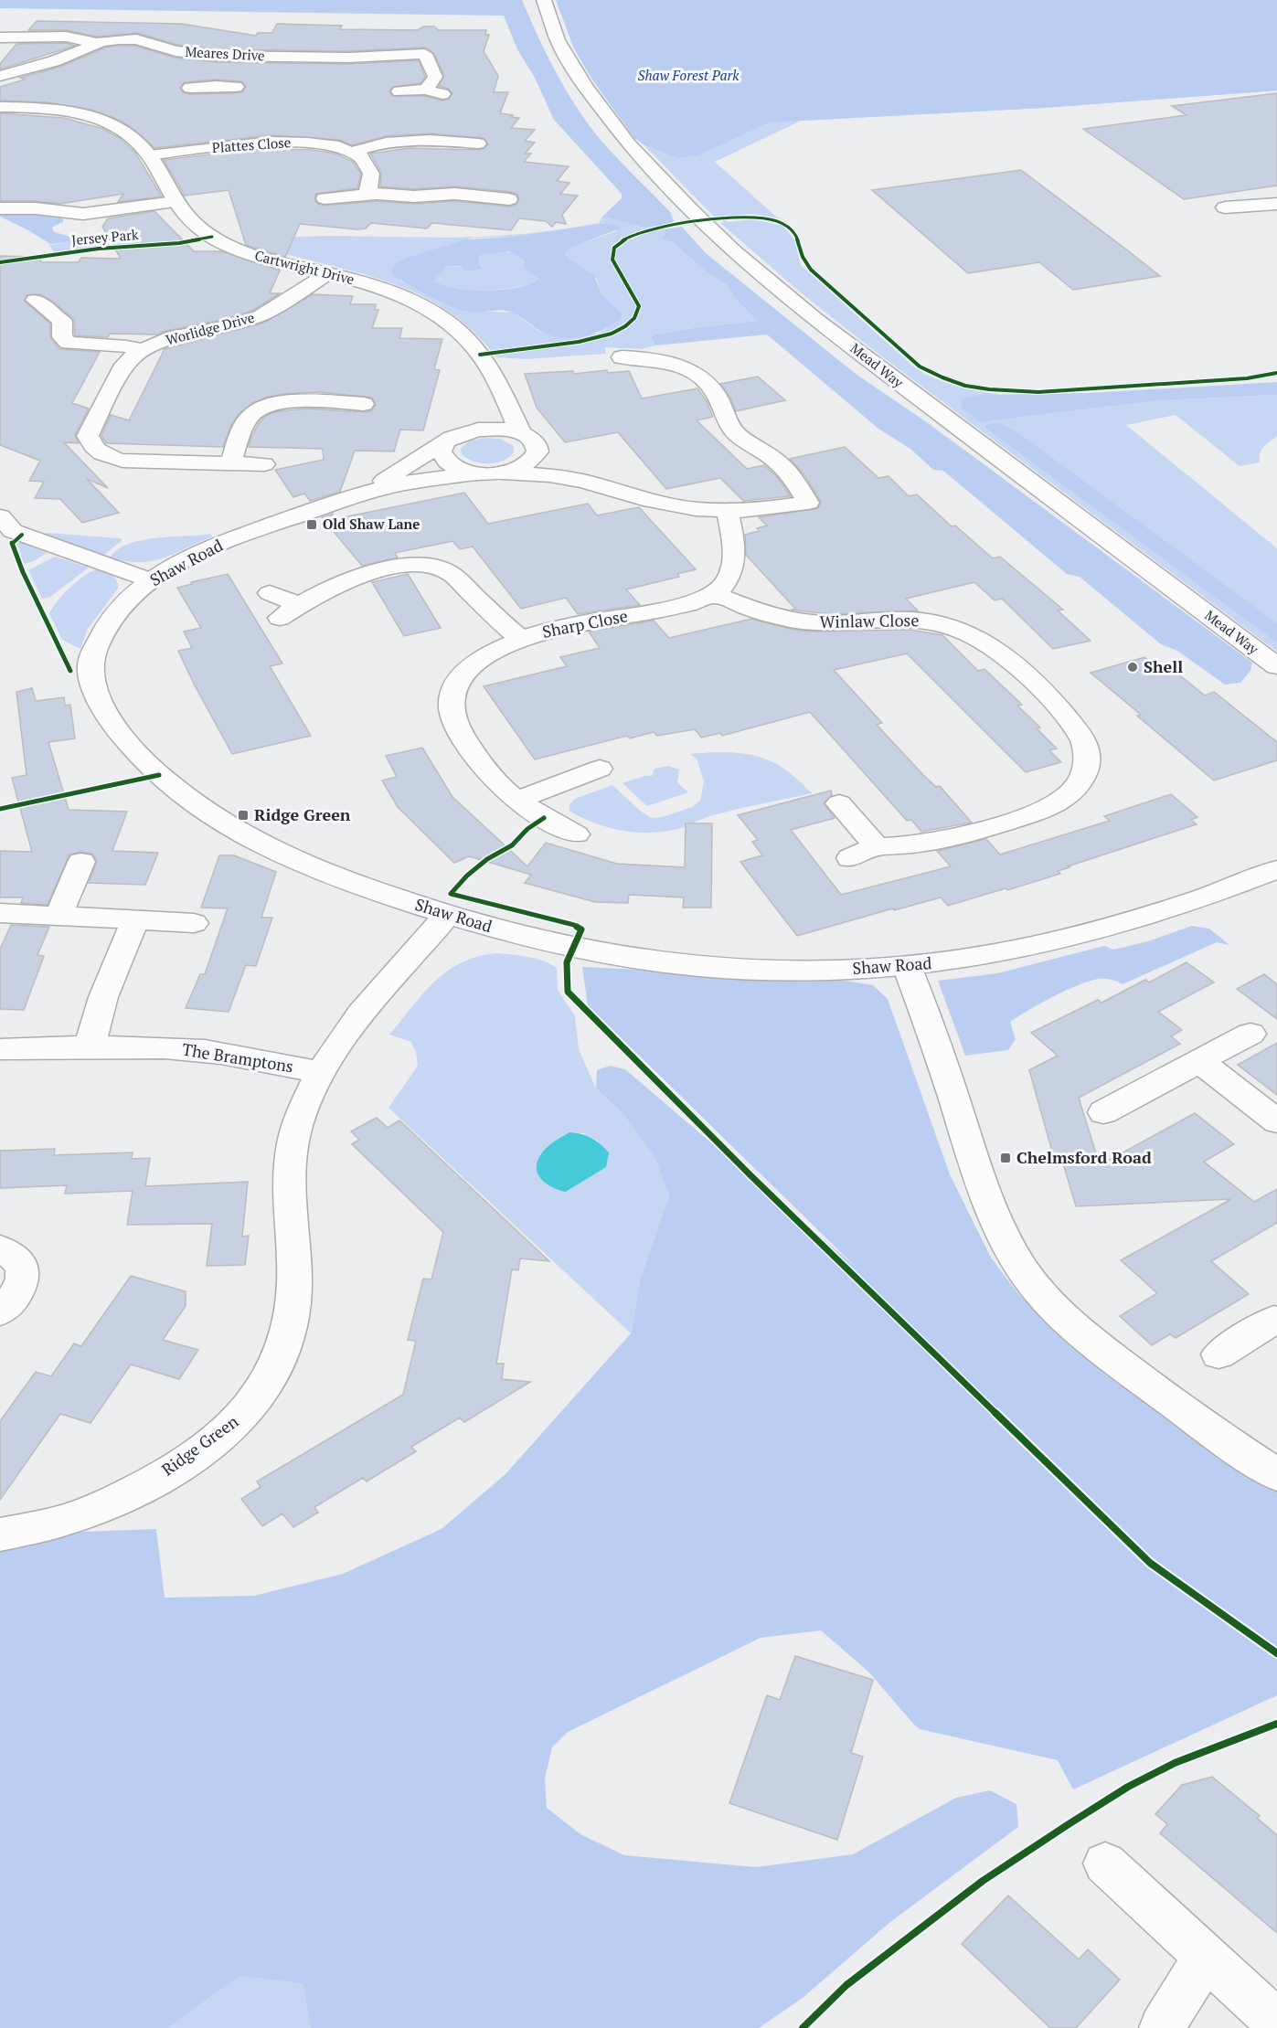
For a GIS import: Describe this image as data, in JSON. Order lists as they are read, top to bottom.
{
  "streets": {
    "street": [
      "Meares Drive",
      "Plattes Close",
      "Jersey Park",
      "Cartwright Drive",
      "Worlidge Drive",
      "Mead Way",
      "Shaw Road",
      "Winlaw Close",
      "Sharp Close",
      "The Bramptons",
      "Ridge Green"
    ]
  },
  "crossings": [
    ["Plattes Close", "Cartwright Drive"],
    ["Jersey Park", "Cartwright Drive"],
    ["Cartwright Drive", "Worlidge Drive"],
    ["Shaw Road", "Ridge Green"],
    ["Winlaw Close", "Sharp Close"],
    ["The Bramptons", "Ridge Green"]
  ],
  "parks": ["Shaw Forest Park"],
  "places": {
    "transit": ["Old Shaw Lane", "Ridge Green", "Chelmsford Road"],
    "other": ["Shell"]
  }
}
